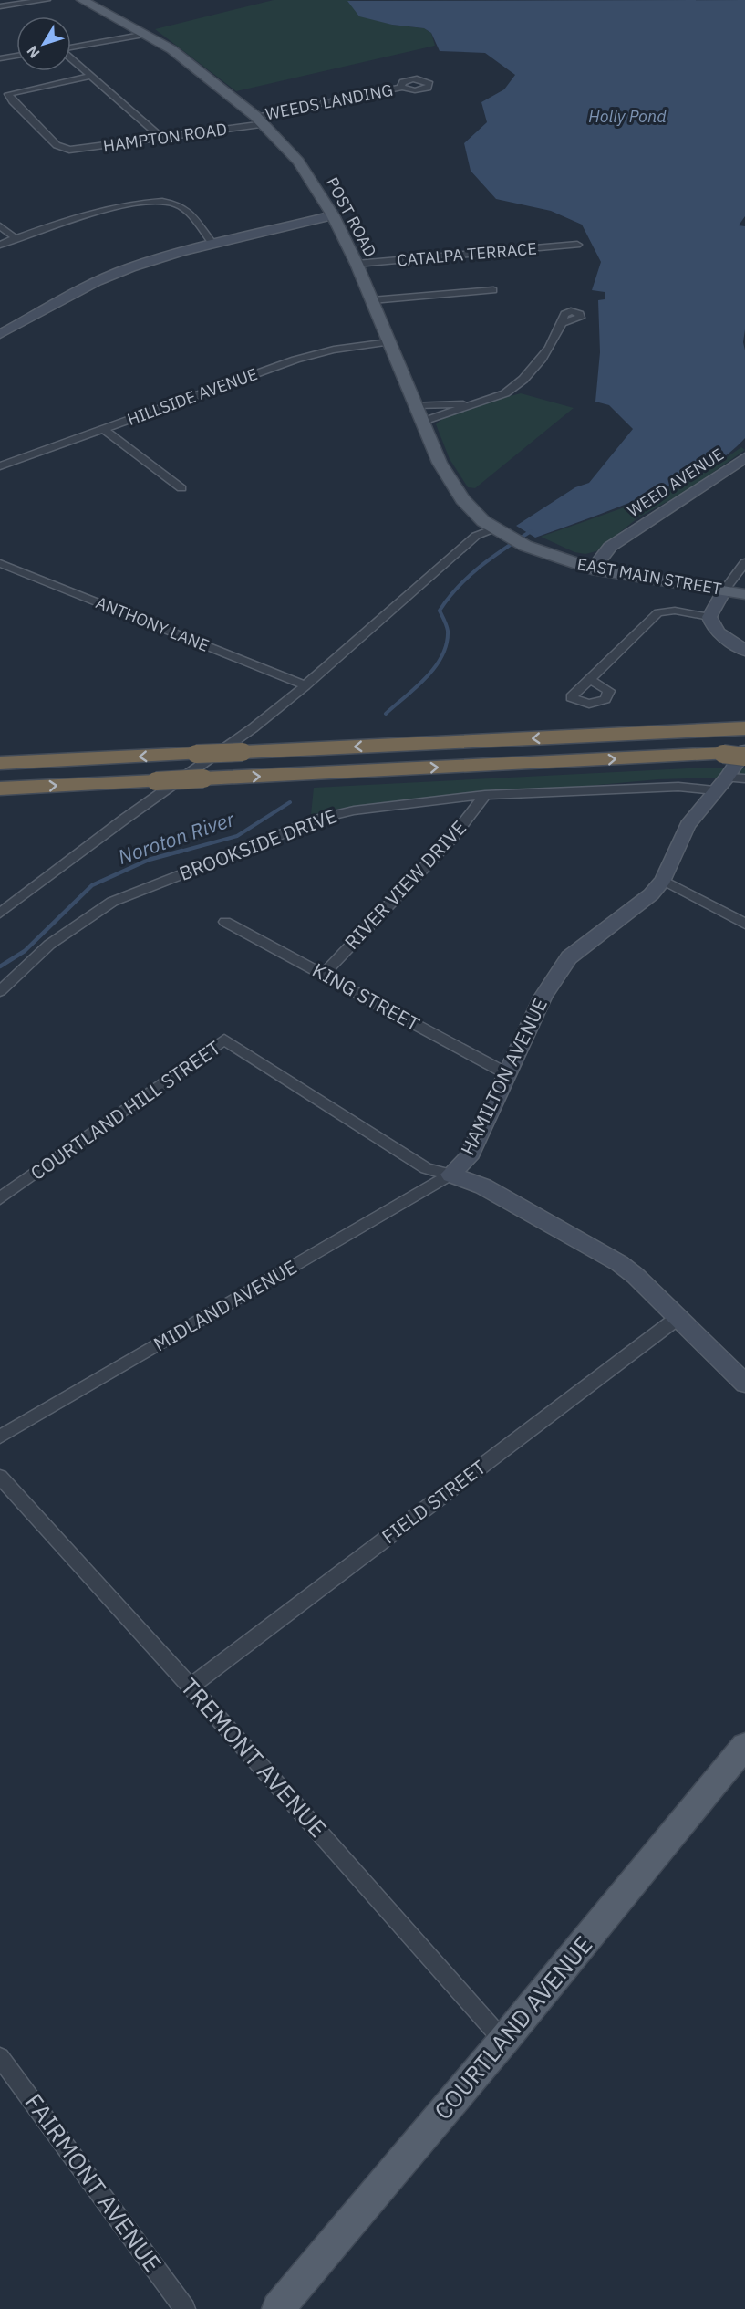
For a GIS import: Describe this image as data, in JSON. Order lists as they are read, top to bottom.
{
  "streets": {
    "main road": ["POST ROAD", "EAST MAIN STREET", "COURTLAND AVENUE"],
    "street": [
      "WEEDS LANDING",
      "HAMPTON ROAD",
      "CATALPA TERRACE",
      "HILLSIDE AVENUE",
      "WEED AVENUE",
      "ANTHONY LANE",
      "BROOKSIDE DRIVE",
      "RIVER VIEW DRIVE",
      "KING STREET",
      "HAMILTON AVENUE",
      "COURTLAND HILL STREET",
      "MIDLAND AVENUE",
      "FIELD STREET",
      "TREMONT AVENUE",
      "FAIRMONT AVENUE"
    ]
  },
  "crossings": [
    ["WEEDS LANDING", "HAMPTON ROAD"],
    ["WEEDS LANDING", "POST ROAD"],
    ["HAMPTON ROAD", "POST ROAD"],
    ["POST ROAD", "CATALPA TERRACE"],
    ["POST ROAD", "HILLSIDE AVENUE"],
    ["POST ROAD", "EAST MAIN STREET"],
    ["WEED AVENUE", "EAST MAIN STREET"],
    ["BROOKSIDE DRIVE", "RIVER VIEW DRIVE"],
    ["BROOKSIDE DRIVE", "HAMILTON AVENUE"],
    ["RIVER VIEW DRIVE", "KING STREET"],
    ["KING STREET", "HAMILTON AVENUE"],
    ["HAMILTON AVENUE", "COURTLAND HILL STREET"],
    ["HAMILTON AVENUE", "MIDLAND AVENUE"],
    ["HAMILTON AVENUE", "FIELD STREET"],
    ["COURTLAND HILL STREET", "MIDLAND AVENUE"],
    ["FIELD STREET", "TREMONT AVENUE"],
    ["TREMONT AVENUE", "COURTLAND AVENUE"]
  ],
  "water": ["Holly Pond", "Noroton River"],
  "north": "bottom left"
}
